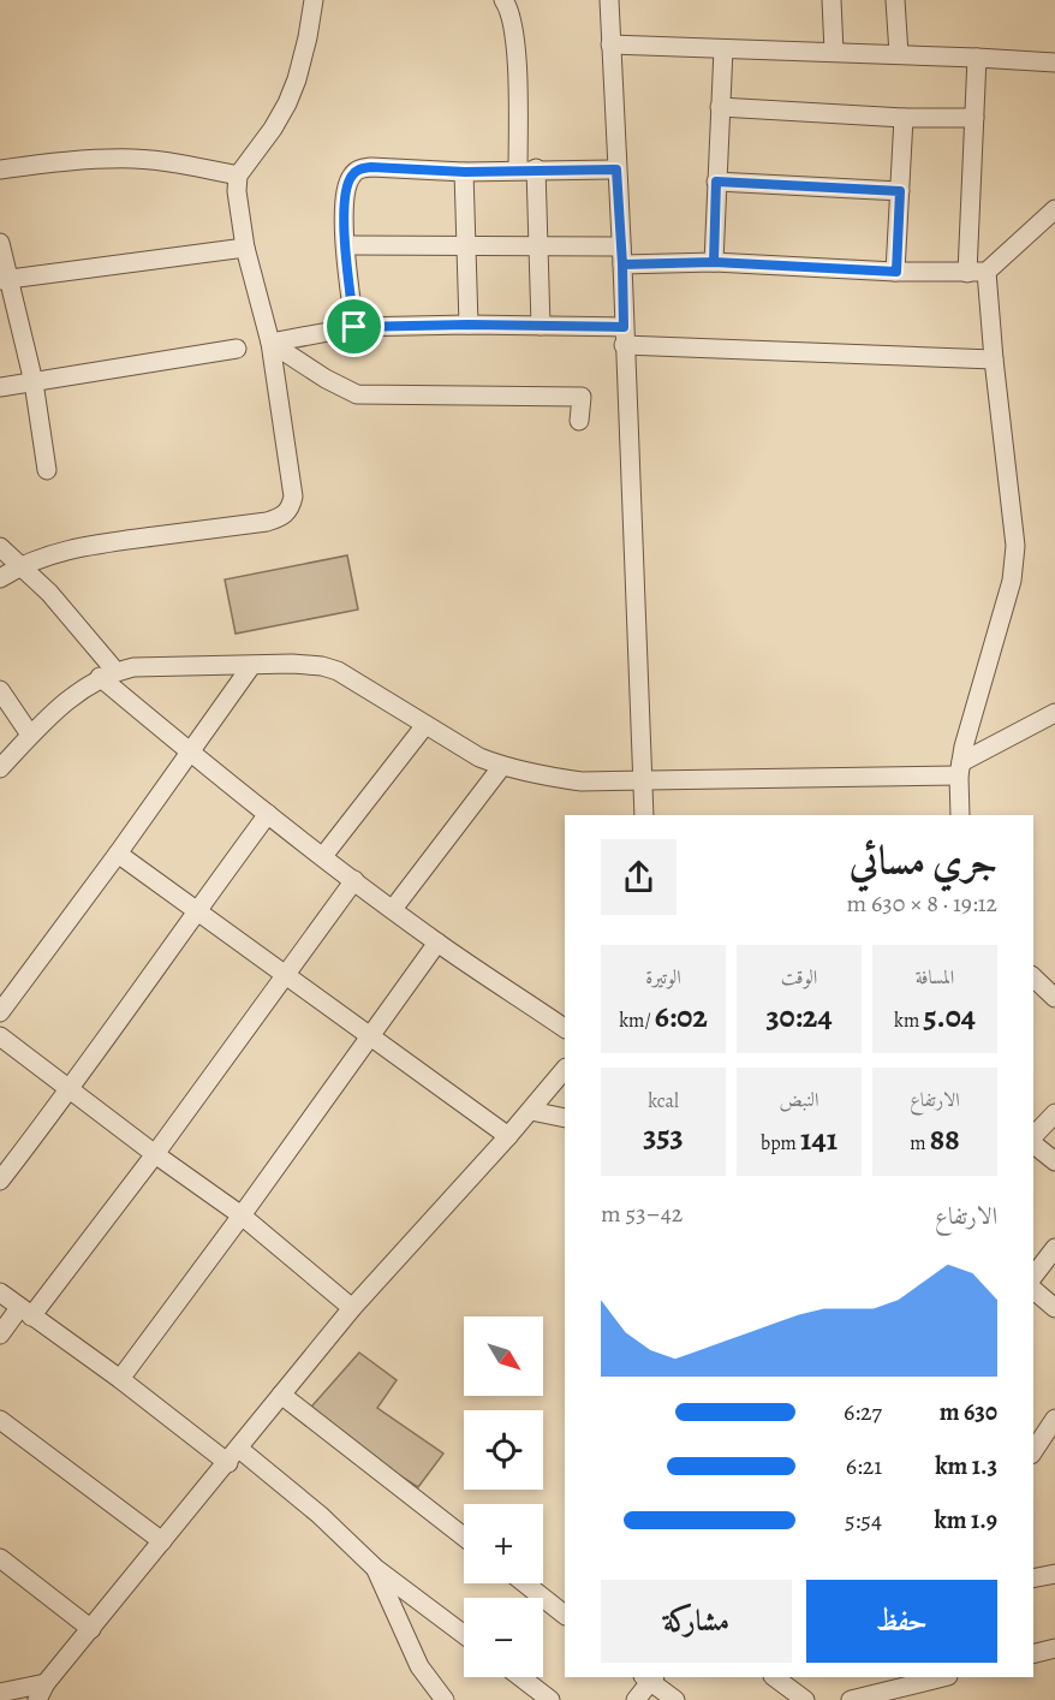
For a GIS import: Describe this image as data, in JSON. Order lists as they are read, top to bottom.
{
  "north": "bottom right",
  "page": {
    "heading": ["جري مسائي", "19:12 · 8 × 630 m"],
    "stats": [
      ["المسافة", "5.04 km"],
      ["الوقت", "30:24"],
      ["الوتيرة", "6:02 /km"],
      ["الارتفاع", "88 m"],
      ["النبض", "141 bpm"],
      ["kcal", "353"]
    ],
    "chart": ["الارتفاع", "42–53 m"],
    "map_buttons": ["+", "−"],
    "list": [
      {
        "name": "630 m",
        "note": "6:27"
      },
      {
        "name": "1.3 km",
        "note": "6:21"
      },
      {
        "name": "1.9 km",
        "note": "5:54"
      }
    ],
    "buttons": ["حفظ", "مشاركة"]
  }
}
